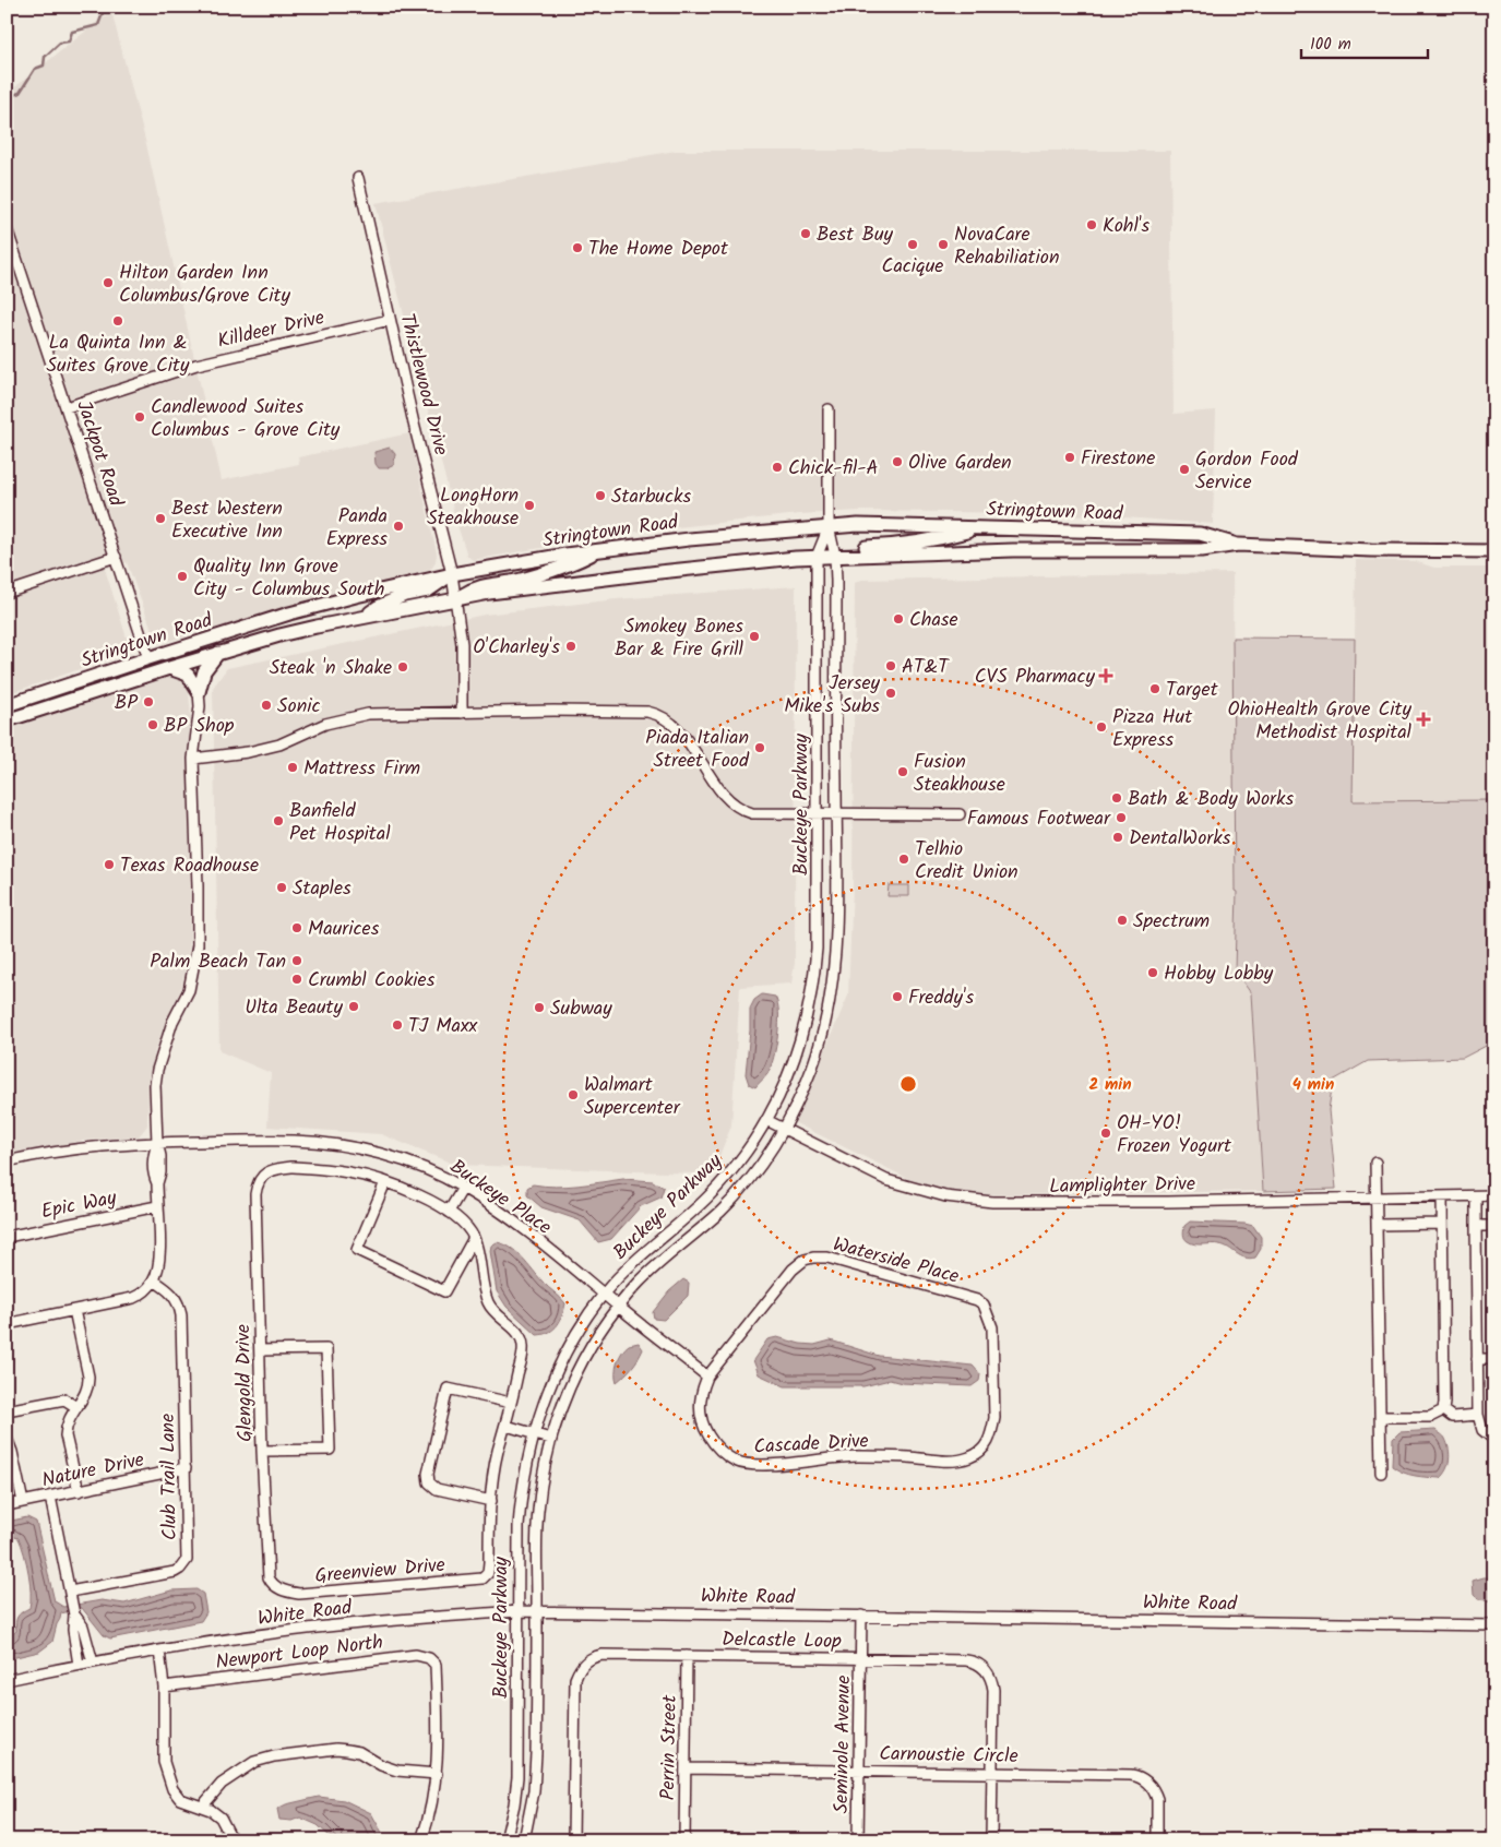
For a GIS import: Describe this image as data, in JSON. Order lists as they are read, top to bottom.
{
  "streets": {
    "main road": ["Stringtown Road"],
    "street": [
      "Killdeer Drive",
      "Thistlewood Drive",
      "Jackpot Road",
      "Buckeye Parkway",
      "Lamplighter Drive",
      "Buckeye Place",
      "Epic Way",
      "Waterside Place",
      "Glengold Drive",
      "Cascade Drive",
      "Nature Drive",
      "Club Trail Lane",
      "Greenview Drive",
      "White Road",
      "Delcastle Loop",
      "Newport Loop North",
      "Seminole Avenue",
      "Perrin Street",
      "Carnoustie Circle"
    ]
  },
  "crossings": [
    ["Killdeer Drive", "Thistlewood Drive"],
    ["Killdeer Drive", "Jackpot Road"],
    ["Thistlewood Drive", "Stringtown Road"],
    ["Jackpot Road", "Stringtown Road"],
    ["Stringtown Road", "Buckeye Parkway"],
    ["Buckeye Parkway", "Lamplighter Drive"],
    ["Buckeye Parkway", "Buckeye Place"],
    ["Buckeye Parkway", "White Road"],
    ["Buckeye Place", "Waterside Place"],
    ["Buckeye Place", "Cascade Drive"],
    ["Waterside Place", "Cascade Drive"],
    ["Glengold Drive", "Greenview Drive"],
    ["Nature Drive", "Club Trail Lane"],
    ["White Road", "Seminole Avenue"],
    ["Delcastle Loop", "Seminole Avenue"],
    ["Delcastle Loop", "Perrin Street"],
    ["Delcastle Loop", "Carnoustie Circle"],
    ["Seminole Avenue", "Carnoustie Circle"],
    ["Perrin Street", "Carnoustie Circle"]
  ],
  "places": {
    "other": [
      "Kohl's",
      "Best Buy",
      "Cacique",
      "NovaCare Rehabiliation",
      "The Home Depot",
      "Hilton Garden Inn Columbus/Grove City",
      "La Quinta Inn & Suites Grove City",
      "Candlewood Suites Columbus - Grove City",
      "Firestone",
      "Olive Garden",
      "Chick-fil-A",
      "Gordon Food Service",
      "Starbucks",
      "LongHorn Steakhouse",
      "Best Western Executive Inn",
      "Panda Express",
      "Quality Inn Grove City - Columbus South",
      "Chase",
      "Smokey Bones Bar & Fire Grill",
      "O'Charley's",
      "AT&T",
      "Steak 'n Shake",
      "Target",
      "Jersey Mike's Subs",
      "BP",
      "Sonic",
      "BP Shop",
      "Pizza Hut Express",
      "Piada Italian Street Food",
      "Mattress Firm",
      "Fusion Steakhouse",
      "Bath & Body Works",
      "Famous Footwear",
      "Banfield Pet Hospital",
      "DentalWorks",
      "Telhio Credit Union",
      "Texas Roadhouse",
      "Staples",
      "Spectrum",
      "Maurices",
      "Palm Beach Tan",
      "Hobby Lobby",
      "Crumbl Cookies",
      "Freddy's",
      "Ulta Beauty",
      "Subway",
      "TJ Maxx",
      "Walmart Supercenter",
      "OH-YO! Frozen Yogurt"
    ],
    "health": ["CVS Pharmacy", "OhioHealth Grove City Methodist Hospital"]
  },
  "scale_bar": "100 m",
  "rings": ["2 min", "4 min"]
}
